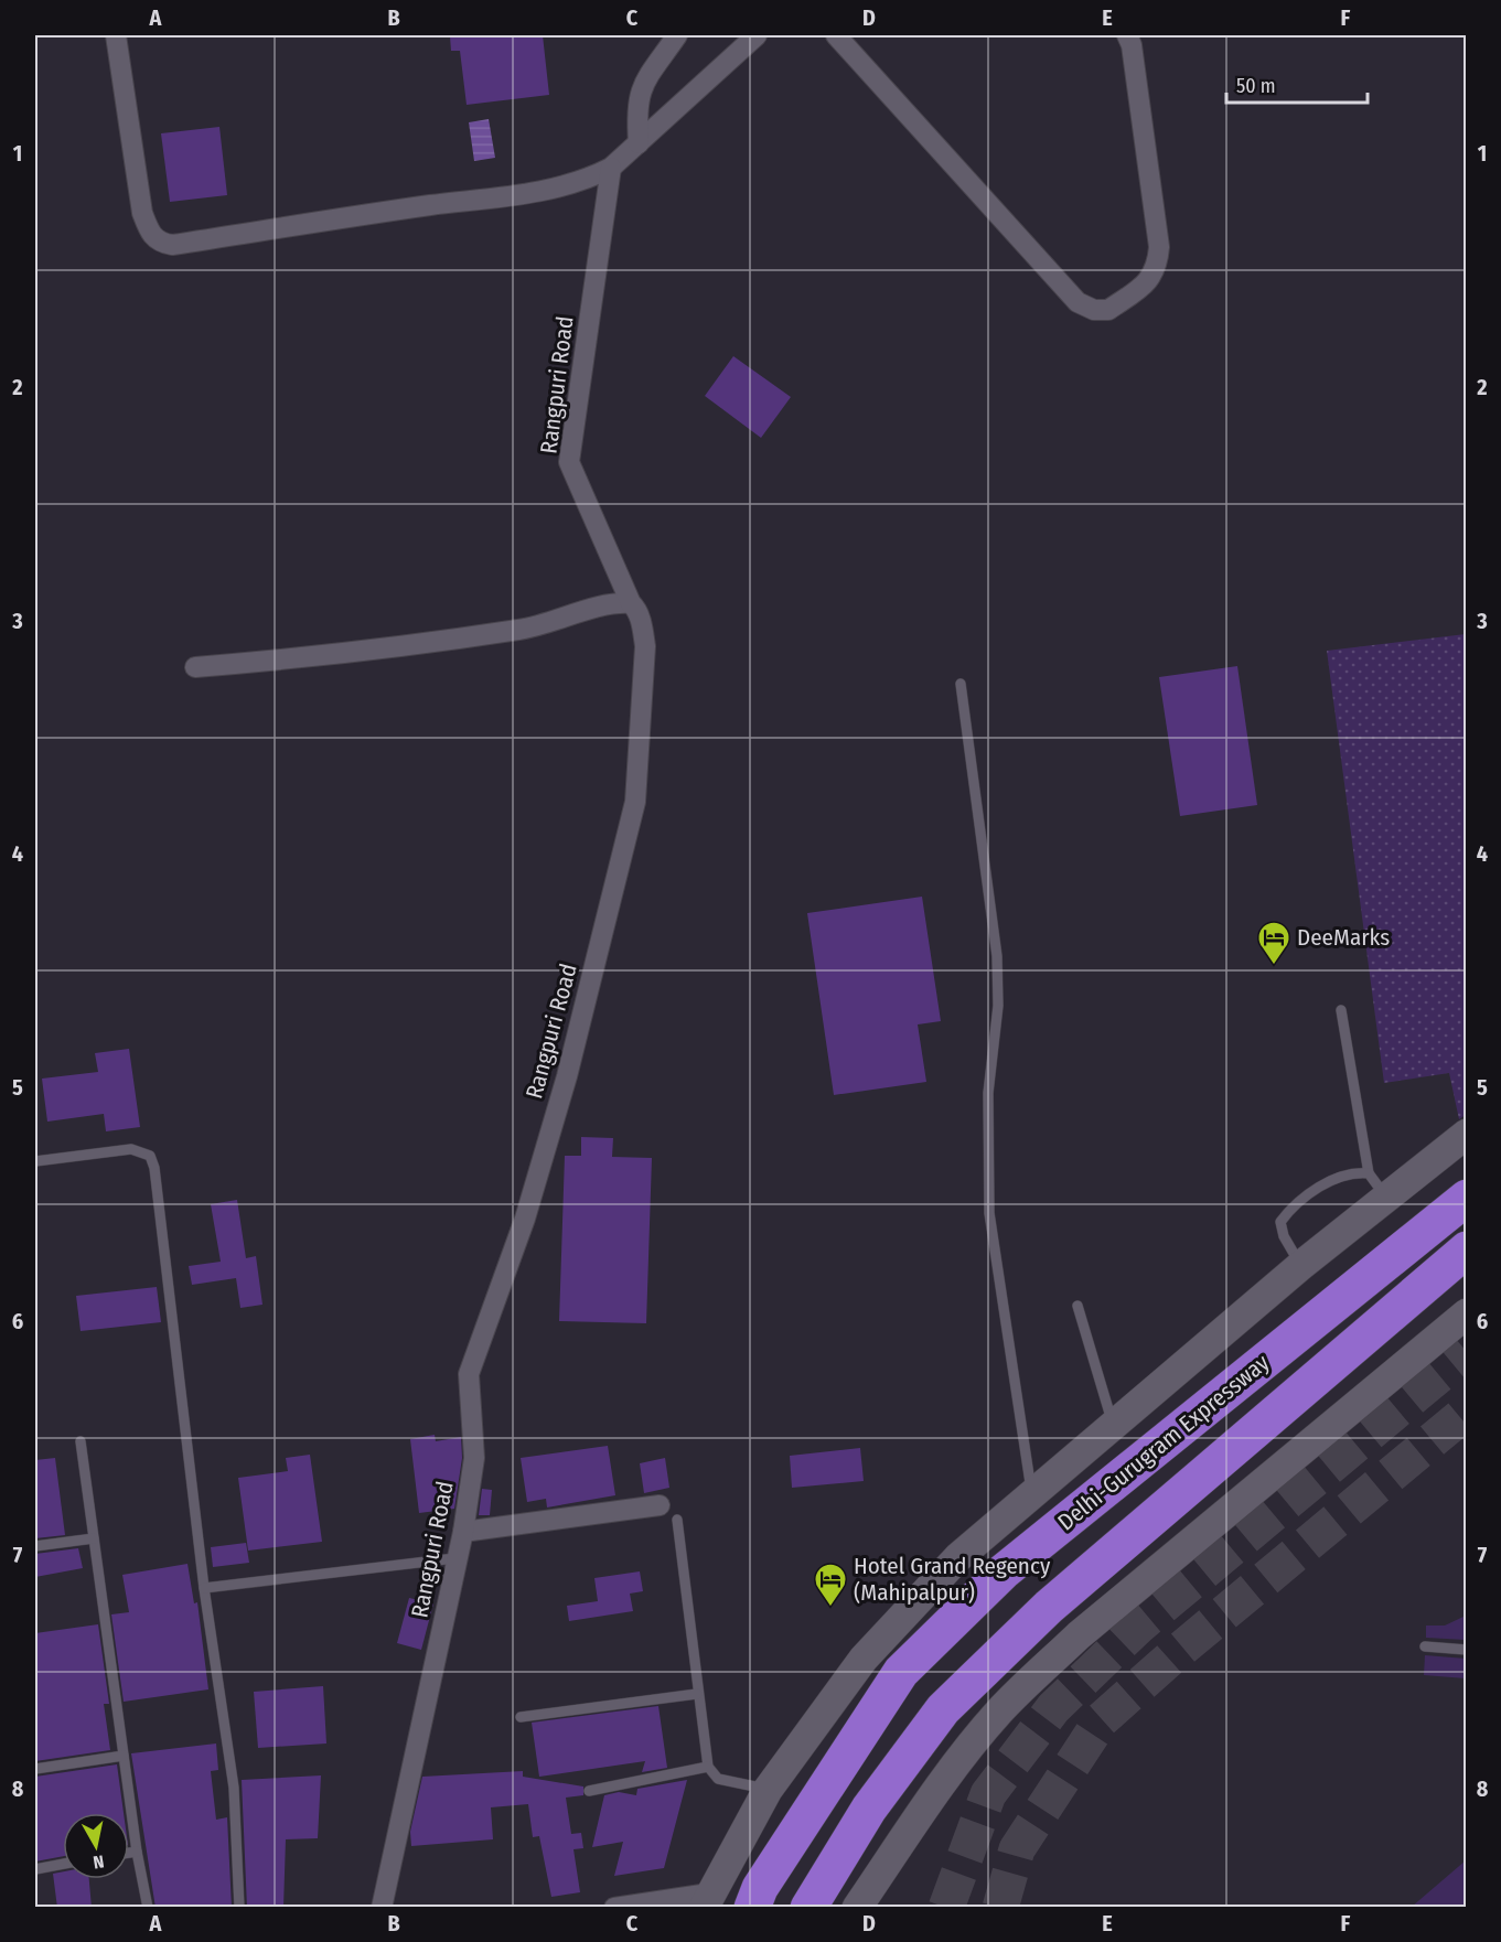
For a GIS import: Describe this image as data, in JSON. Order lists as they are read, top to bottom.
{
  "streets": {
    "highway": ["Delhi-Gurugram Expressway"],
    "street": ["Rangpuri Road"]
  },
  "places": {
    "hotel": ["DeeMarks", "Hotel Grand Regency (Mahipalpur)"]
  },
  "scale_bar": "50 m",
  "north": "bottom",
  "grid": {
    "columns": [
      "A",
      "B",
      "C",
      "D",
      "E",
      "F"
    ],
    "rows": [
      "1",
      "2",
      "3",
      "4",
      "5",
      "6",
      "7",
      "8"
    ]
  }
}
